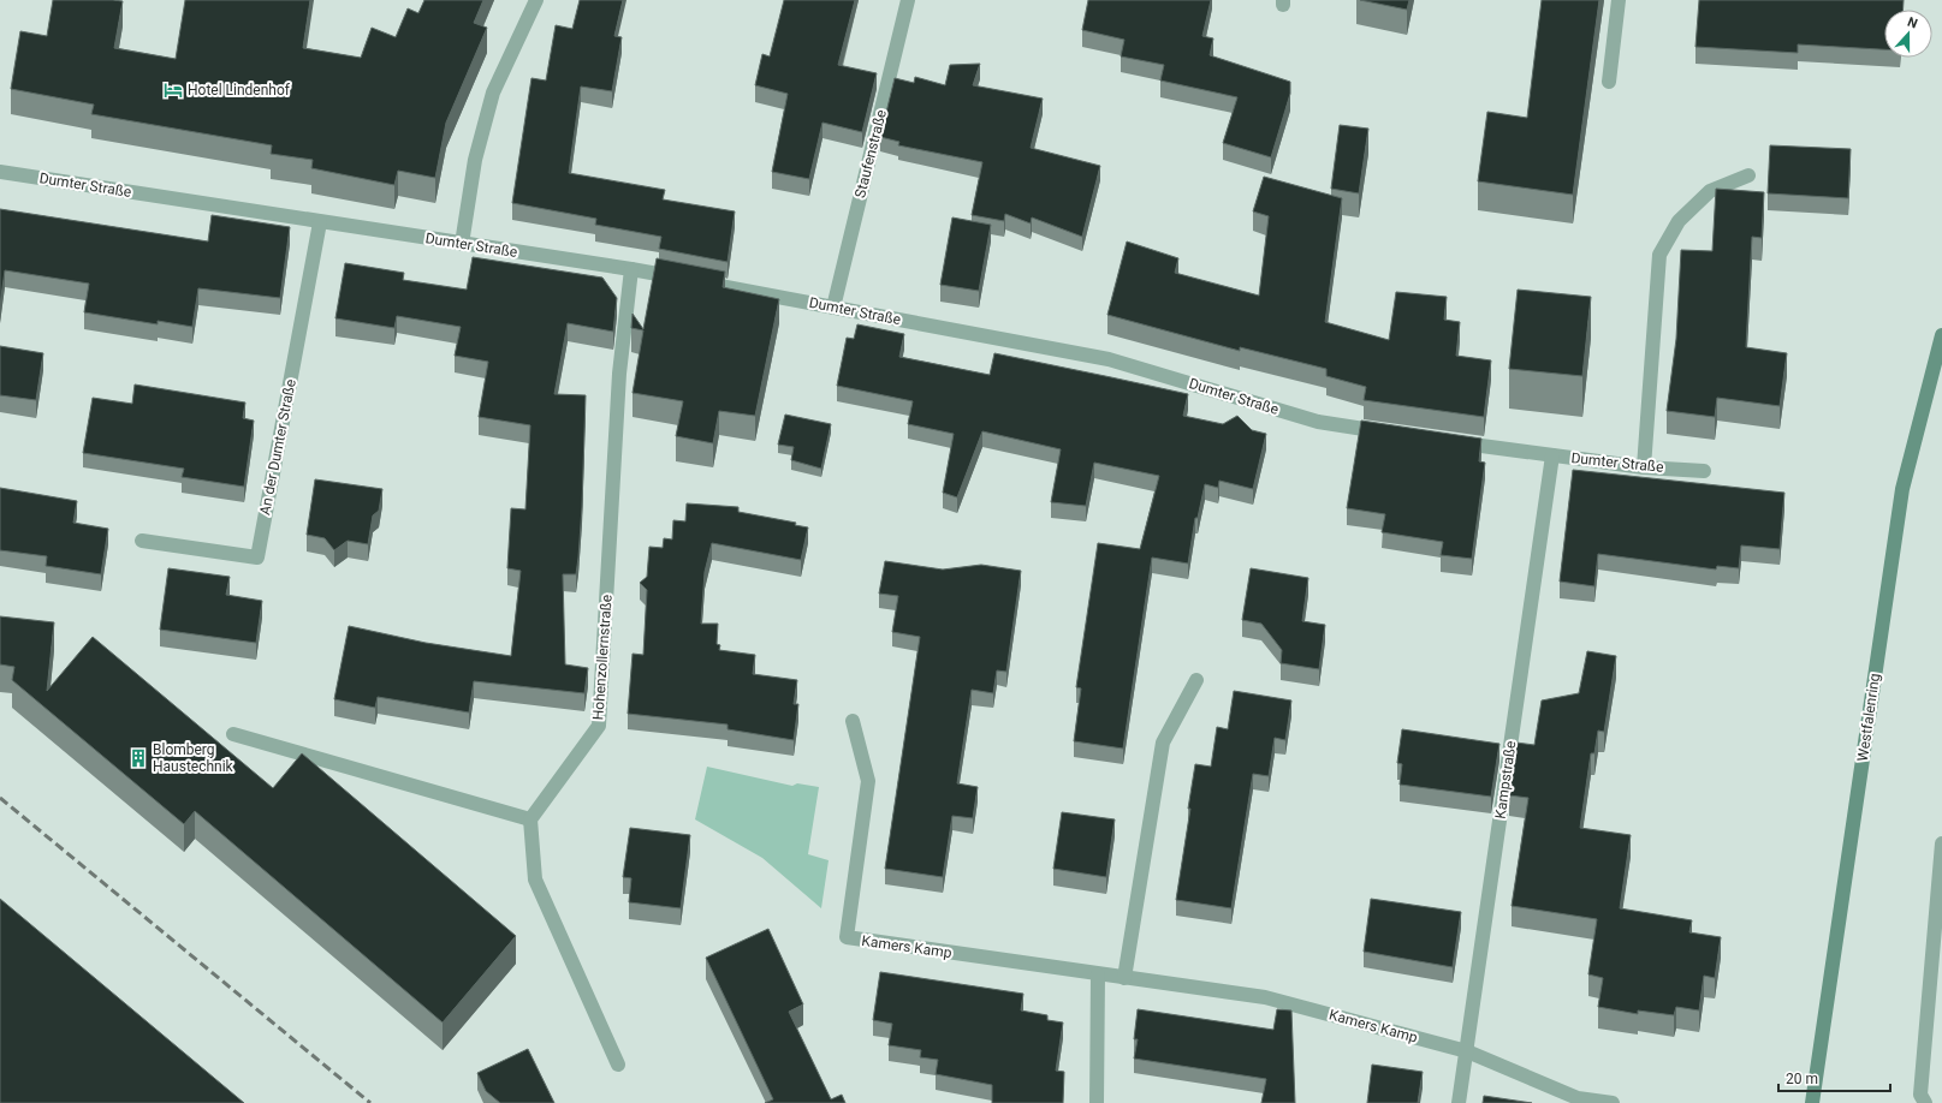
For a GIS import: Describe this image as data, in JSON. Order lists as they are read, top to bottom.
{
  "streets": {
    "main road": ["Westfalenring"],
    "street": [
      "Staufenstraße",
      "Dumter Straße",
      "An der Dumter Straße",
      "Hohenzollernstraße",
      "Kampstraße",
      "Kamers Kamp"
    ]
  },
  "crossings": [
    ["Staufenstraße", "Dumter Straße"],
    ["Dumter Straße", "An der Dumter Straße"],
    ["Dumter Straße", "Hohenzollernstraße"],
    ["Dumter Straße", "Kampstraße"],
    ["Kampstraße", "Kamers Kamp"]
  ],
  "places": {
    "hotel": ["Hotel Lindenhof"],
    "building": ["Blomberg Haustechnik"]
  },
  "scale_bar": "20 m",
  "north": "top"
}
